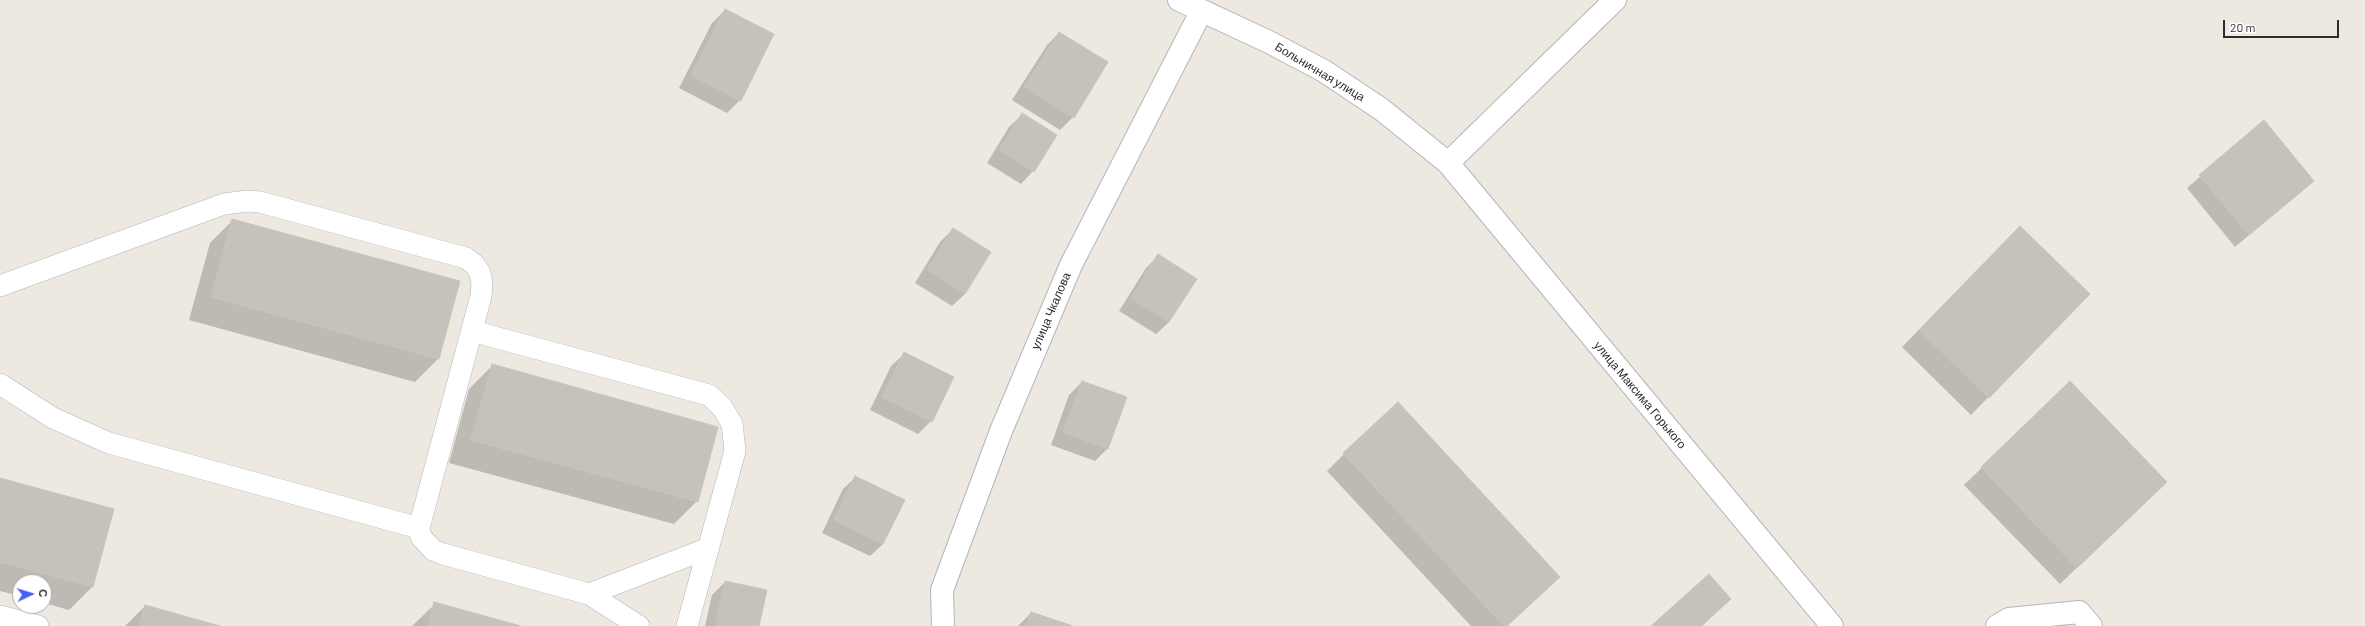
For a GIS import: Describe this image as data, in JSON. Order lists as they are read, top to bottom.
{
  "streets": {
    "street": ["Больничная улица", "улица Чкалова", "улица Максима Горького"]
  },
  "crossings": [
    ["Больничная улица", "улица Чкалова"],
    ["Больничная улица", "улица Максима Горького"]
  ],
  "scale_bar": "20 m",
  "north": "right"
}
